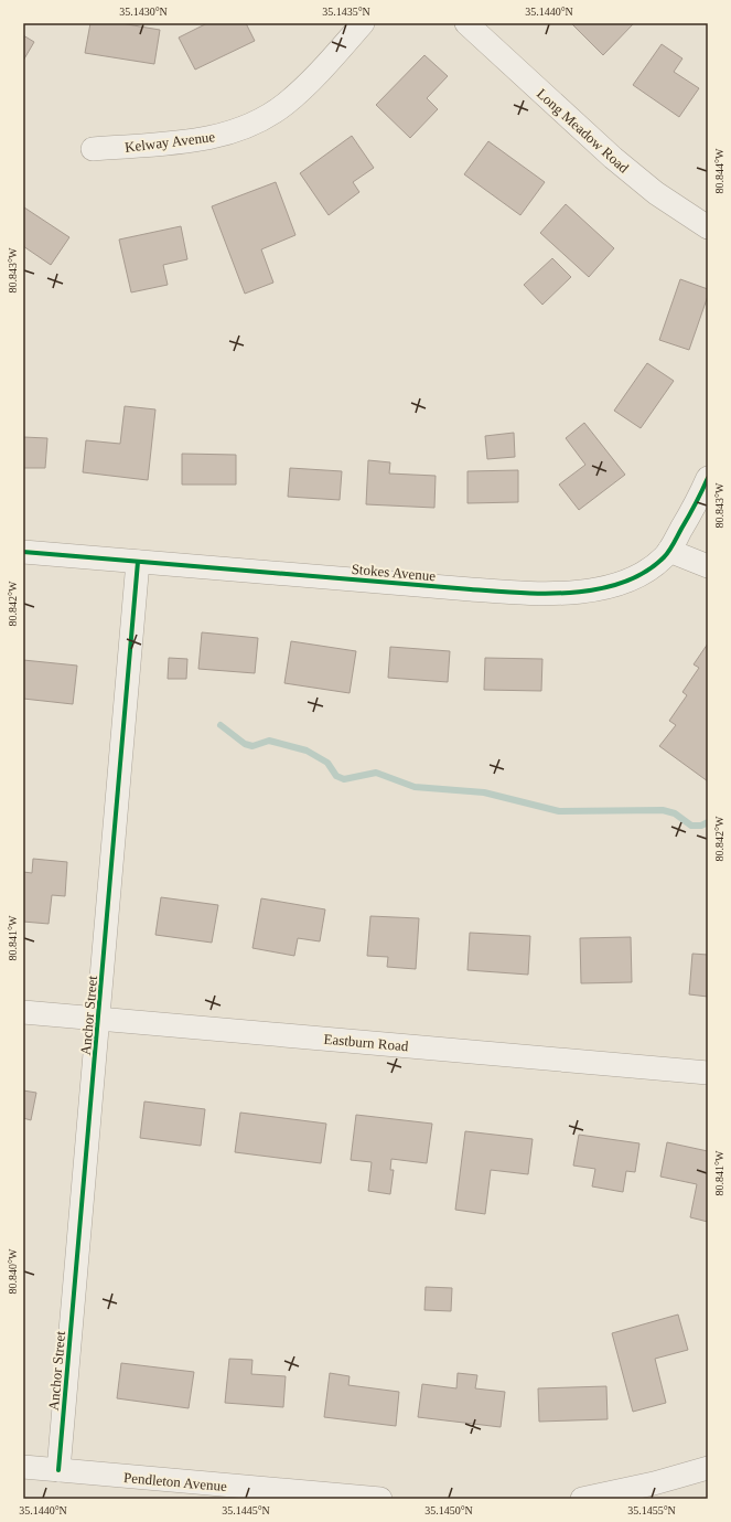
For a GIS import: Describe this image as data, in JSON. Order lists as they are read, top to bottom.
{
  "streets": {
    "street": [
      "Long Meadow Road",
      "Kelway Avenue",
      "Stokes Avenue",
      "Anchor Street",
      "Eastburn Road",
      "Pendleton Avenue"
    ]
  },
  "crossings": [
    ["Stokes Avenue", "Anchor Street"],
    ["Anchor Street", "Eastburn Road"],
    ["Anchor Street", "Pendleton Avenue"]
  ],
  "coordinates": [
    "35.1430°N",
    "35.1435°N",
    "35.1440°N",
    "80.844°W",
    "80.843°W",
    "80.842°W",
    "80.841°W",
    "80.840°W",
    "35.1445°N",
    "35.1450°N",
    "35.1455°N"
  ]
}
